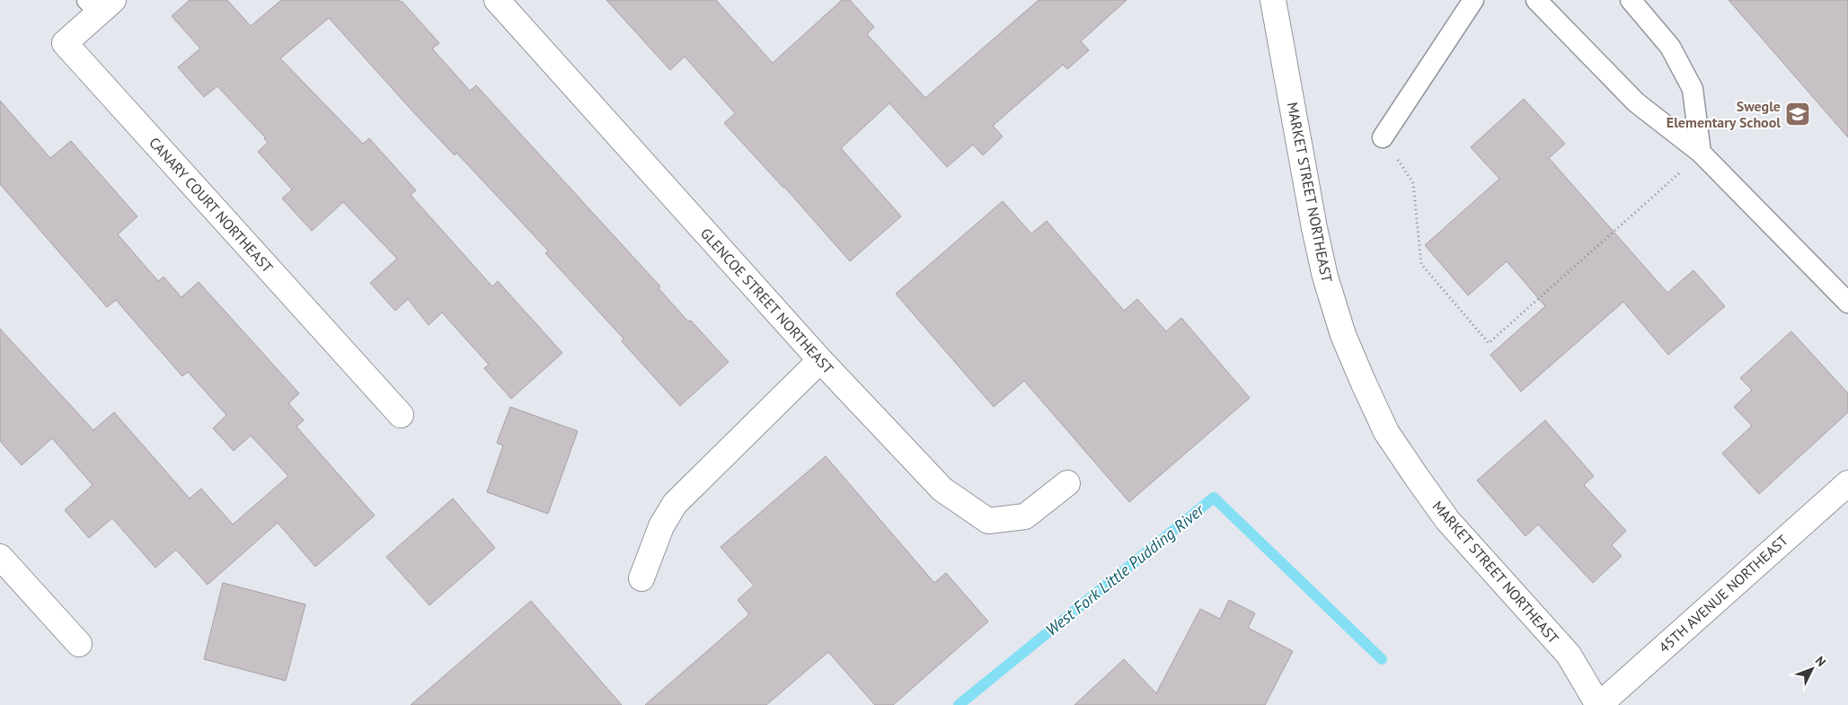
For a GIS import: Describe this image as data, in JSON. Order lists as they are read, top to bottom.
{
  "streets": {
    "street": [
      "MARKET STREET NORTHEAST",
      "CANARY COURT NORTHEAST",
      "GLENCOE STREET NORTHEAST",
      "45TH AVENUE NORTHEAST"
    ]
  },
  "crossings": [
    ["MARKET STREET NORTHEAST", "45TH AVENUE NORTHEAST"]
  ],
  "water": ["West Fork Little Pudding River"],
  "places": {
    "school or university": ["Swegle Elementary School"]
  },
  "north": "top right"
}
